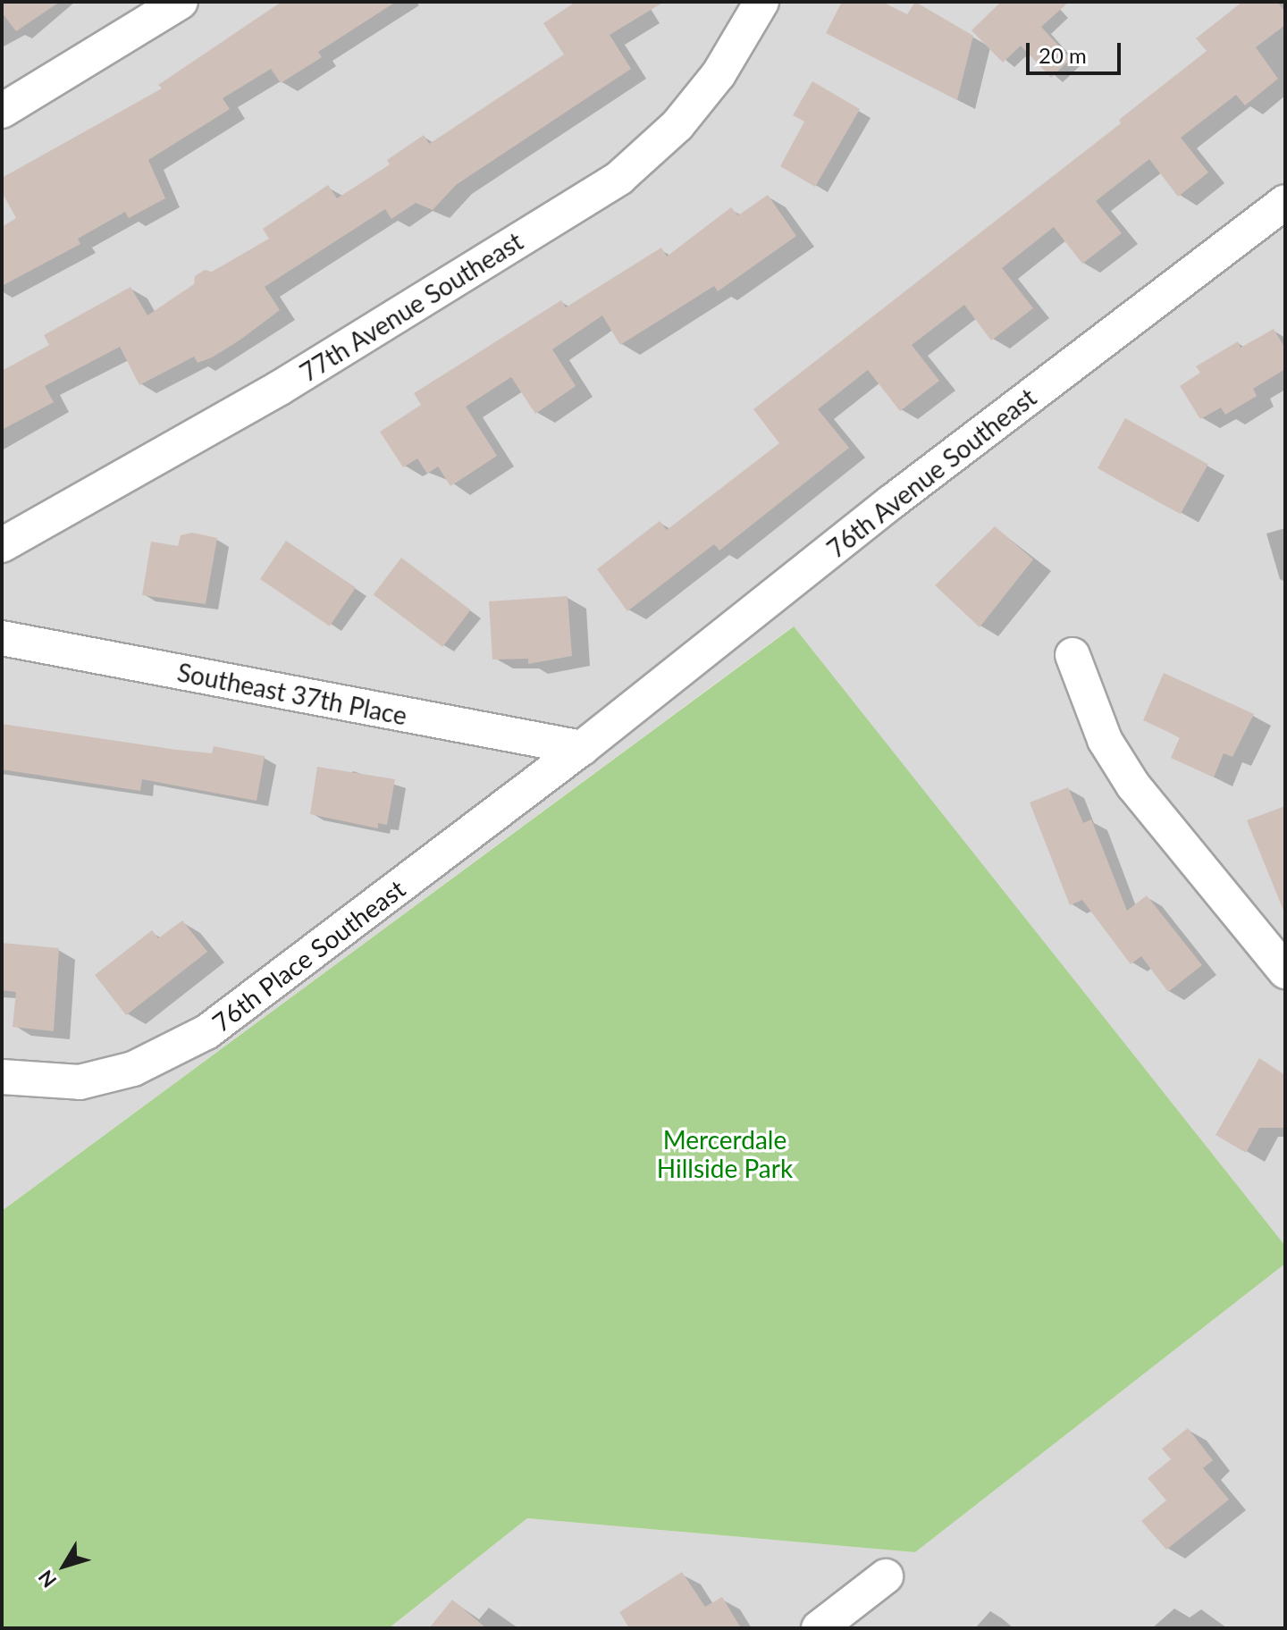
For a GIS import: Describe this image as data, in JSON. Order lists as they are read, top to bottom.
{
  "streets": {
    "street": [
      "77th Avenue Southeast",
      "76th Avenue Southeast",
      "Southeast 37th Place",
      "76th Place Southeast"
    ]
  },
  "crossings": [
    ["76th Avenue Southeast", "Southeast 37th Place"],
    ["76th Avenue Southeast", "76th Place Southeast"],
    ["Southeast 37th Place", "76th Place Southeast"]
  ],
  "parks": ["Mercerdale Hillside Park"],
  "scale_bar": "20 m",
  "north": "bottom left"
}
